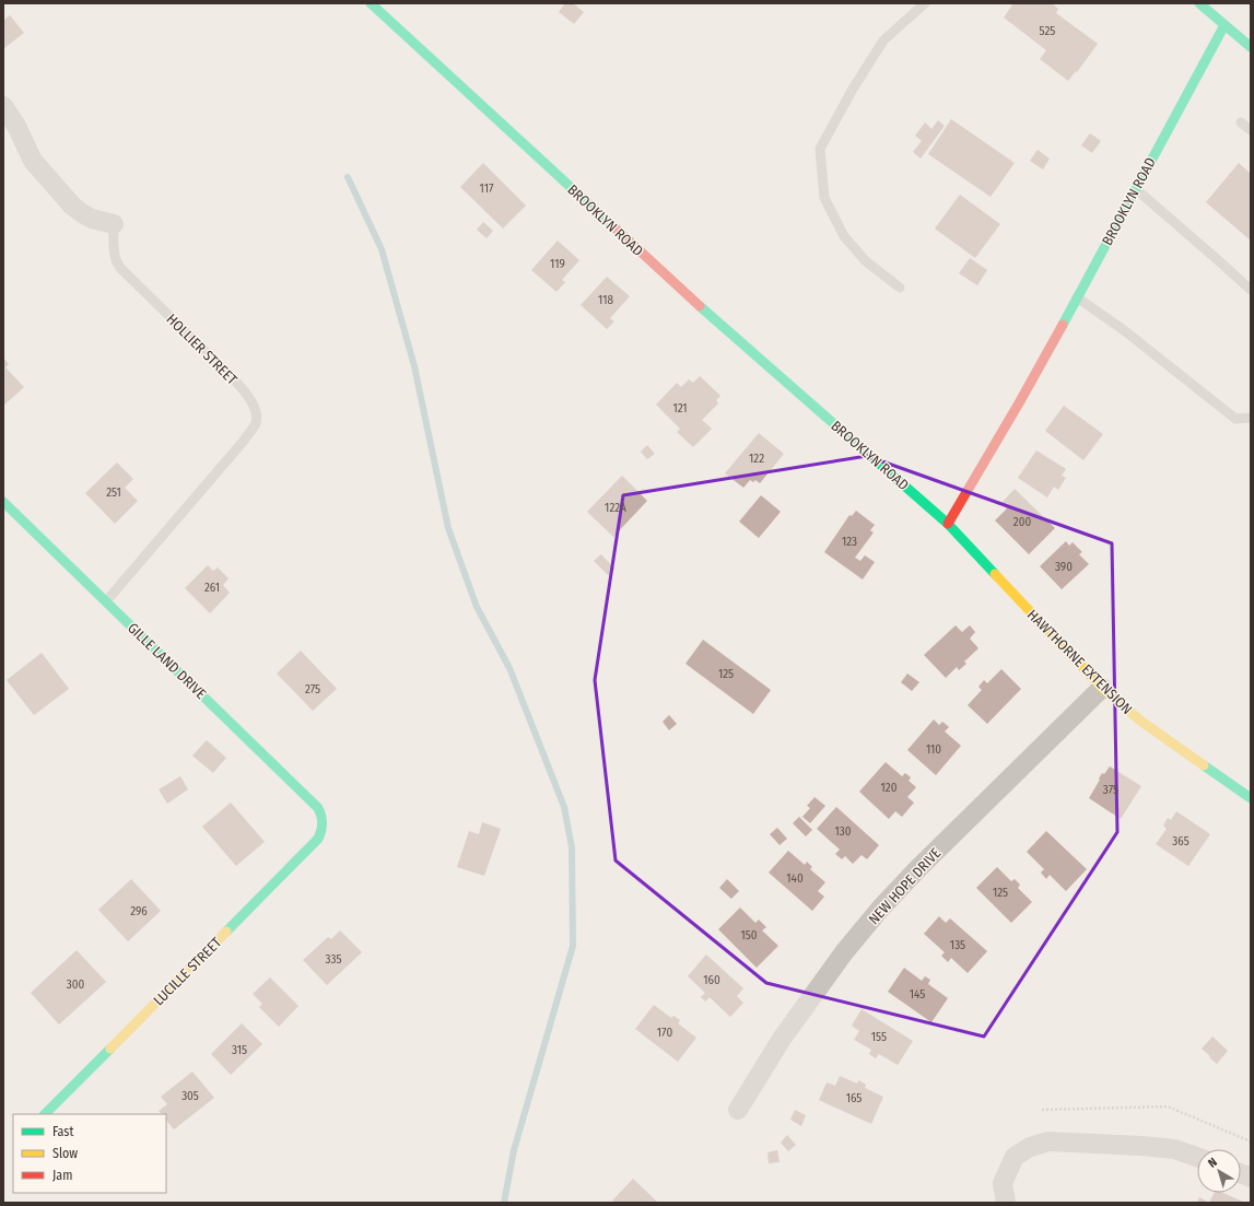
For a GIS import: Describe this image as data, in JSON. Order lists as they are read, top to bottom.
{
  "streets": {
    "street": [
      "BROOKLYN ROAD",
      "HOLLIER STREET",
      "GILLE LAND DRIVE",
      "HAWTHORNE EXTENSION",
      "NEW HOPE DRIVE",
      "LUCILLE STREET"
    ]
  },
  "crossings": [
    ["BROOKLYN ROAD", "HAWTHORNE EXTENSION"],
    ["HOLLIER STREET", "GILLE LAND DRIVE"],
    ["GILLE LAND DRIVE", "LUCILLE STREET"],
    ["HAWTHORNE EXTENSION", "NEW HOPE DRIVE"]
  ],
  "house_numbers": [
    "525",
    "117",
    "119",
    "118",
    "121",
    "122",
    "251",
    "122A",
    "200",
    "123",
    "390",
    "261",
    "125",
    "275",
    "110",
    "120",
    "375",
    "130",
    "365",
    "140",
    "125",
    "296",
    "150",
    "135",
    "335",
    "160",
    "300",
    "145",
    "170",
    "155",
    "315",
    "305",
    "165"
  ],
  "legend": ["Fast", "Slow", "Jam"],
  "north": "top left"
}
